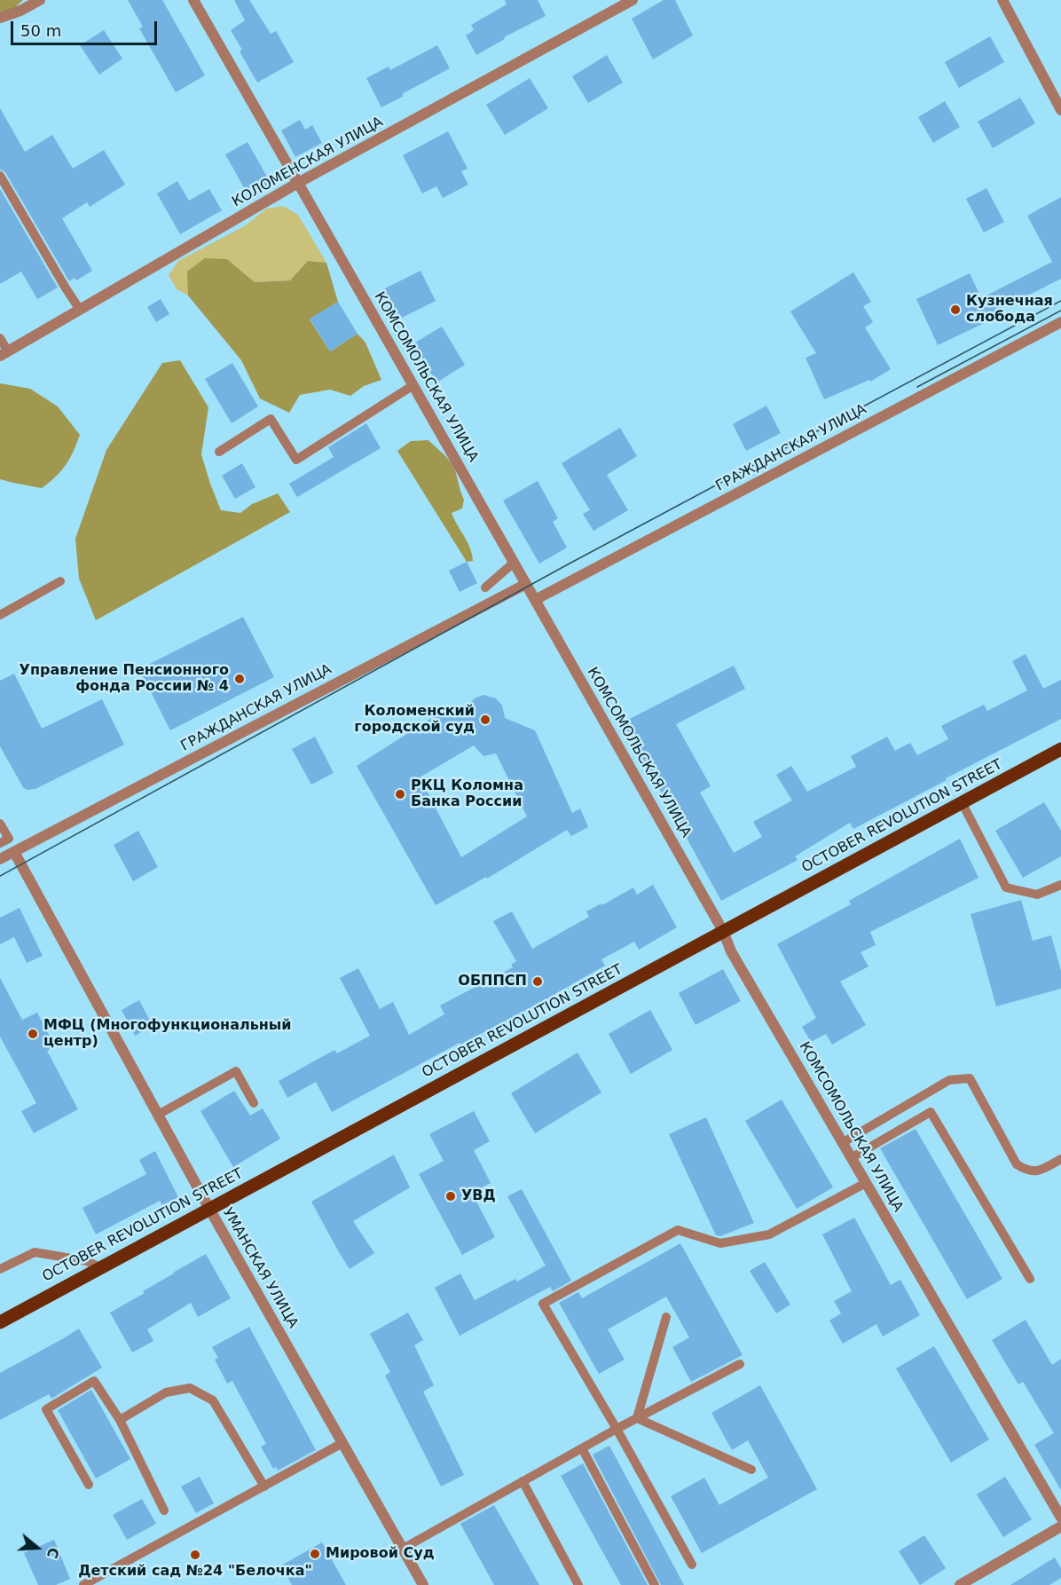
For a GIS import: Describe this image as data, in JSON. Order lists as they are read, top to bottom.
{
  "streets": {
    "main road": ["OCTOBER REVOLUTION STREET"],
    "street": [
      "КОЛОМЕНСКАЯ УЛИЦА",
      "КОМСОМОЛЬСКАЯ УЛИЦА",
      "ГРАЖДАНСКАЯ УЛИЦА",
      "УМАНСКАЯ УЛИЦА"
    ]
  },
  "crossings": [
    ["КОЛОМЕНСКАЯ УЛИЦА", "КОМСОМОЛЬСКАЯ УЛИЦА"],
    ["КОМСОМОЛЬСКАЯ УЛИЦА", "ГРАЖДАНСКАЯ УЛИЦА"],
    ["КОМСОМОЛЬСКАЯ УЛИЦА", "OCTOBER REVOLUTION STREET"],
    ["ГРАЖДАНСКАЯ УЛИЦА", "УМАНСКАЯ УЛИЦА"],
    ["OCTOBER REVOLUTION STREET", "УМАНСКАЯ УЛИЦА"]
  ],
  "places": [
    "Кузнечная слобода",
    "Управление Пенсионного фонда России № 4",
    "Коломенский городской суд",
    "РКЦ Коломна Банка России",
    "ОБППСП",
    "МФЦ (Многофункциональный центр)",
    "УВД",
    "Мировой Суд",
    "Детский сад №24 \"Белочка\""
  ],
  "scale_bar": "50 m",
  "north": "right"
}
